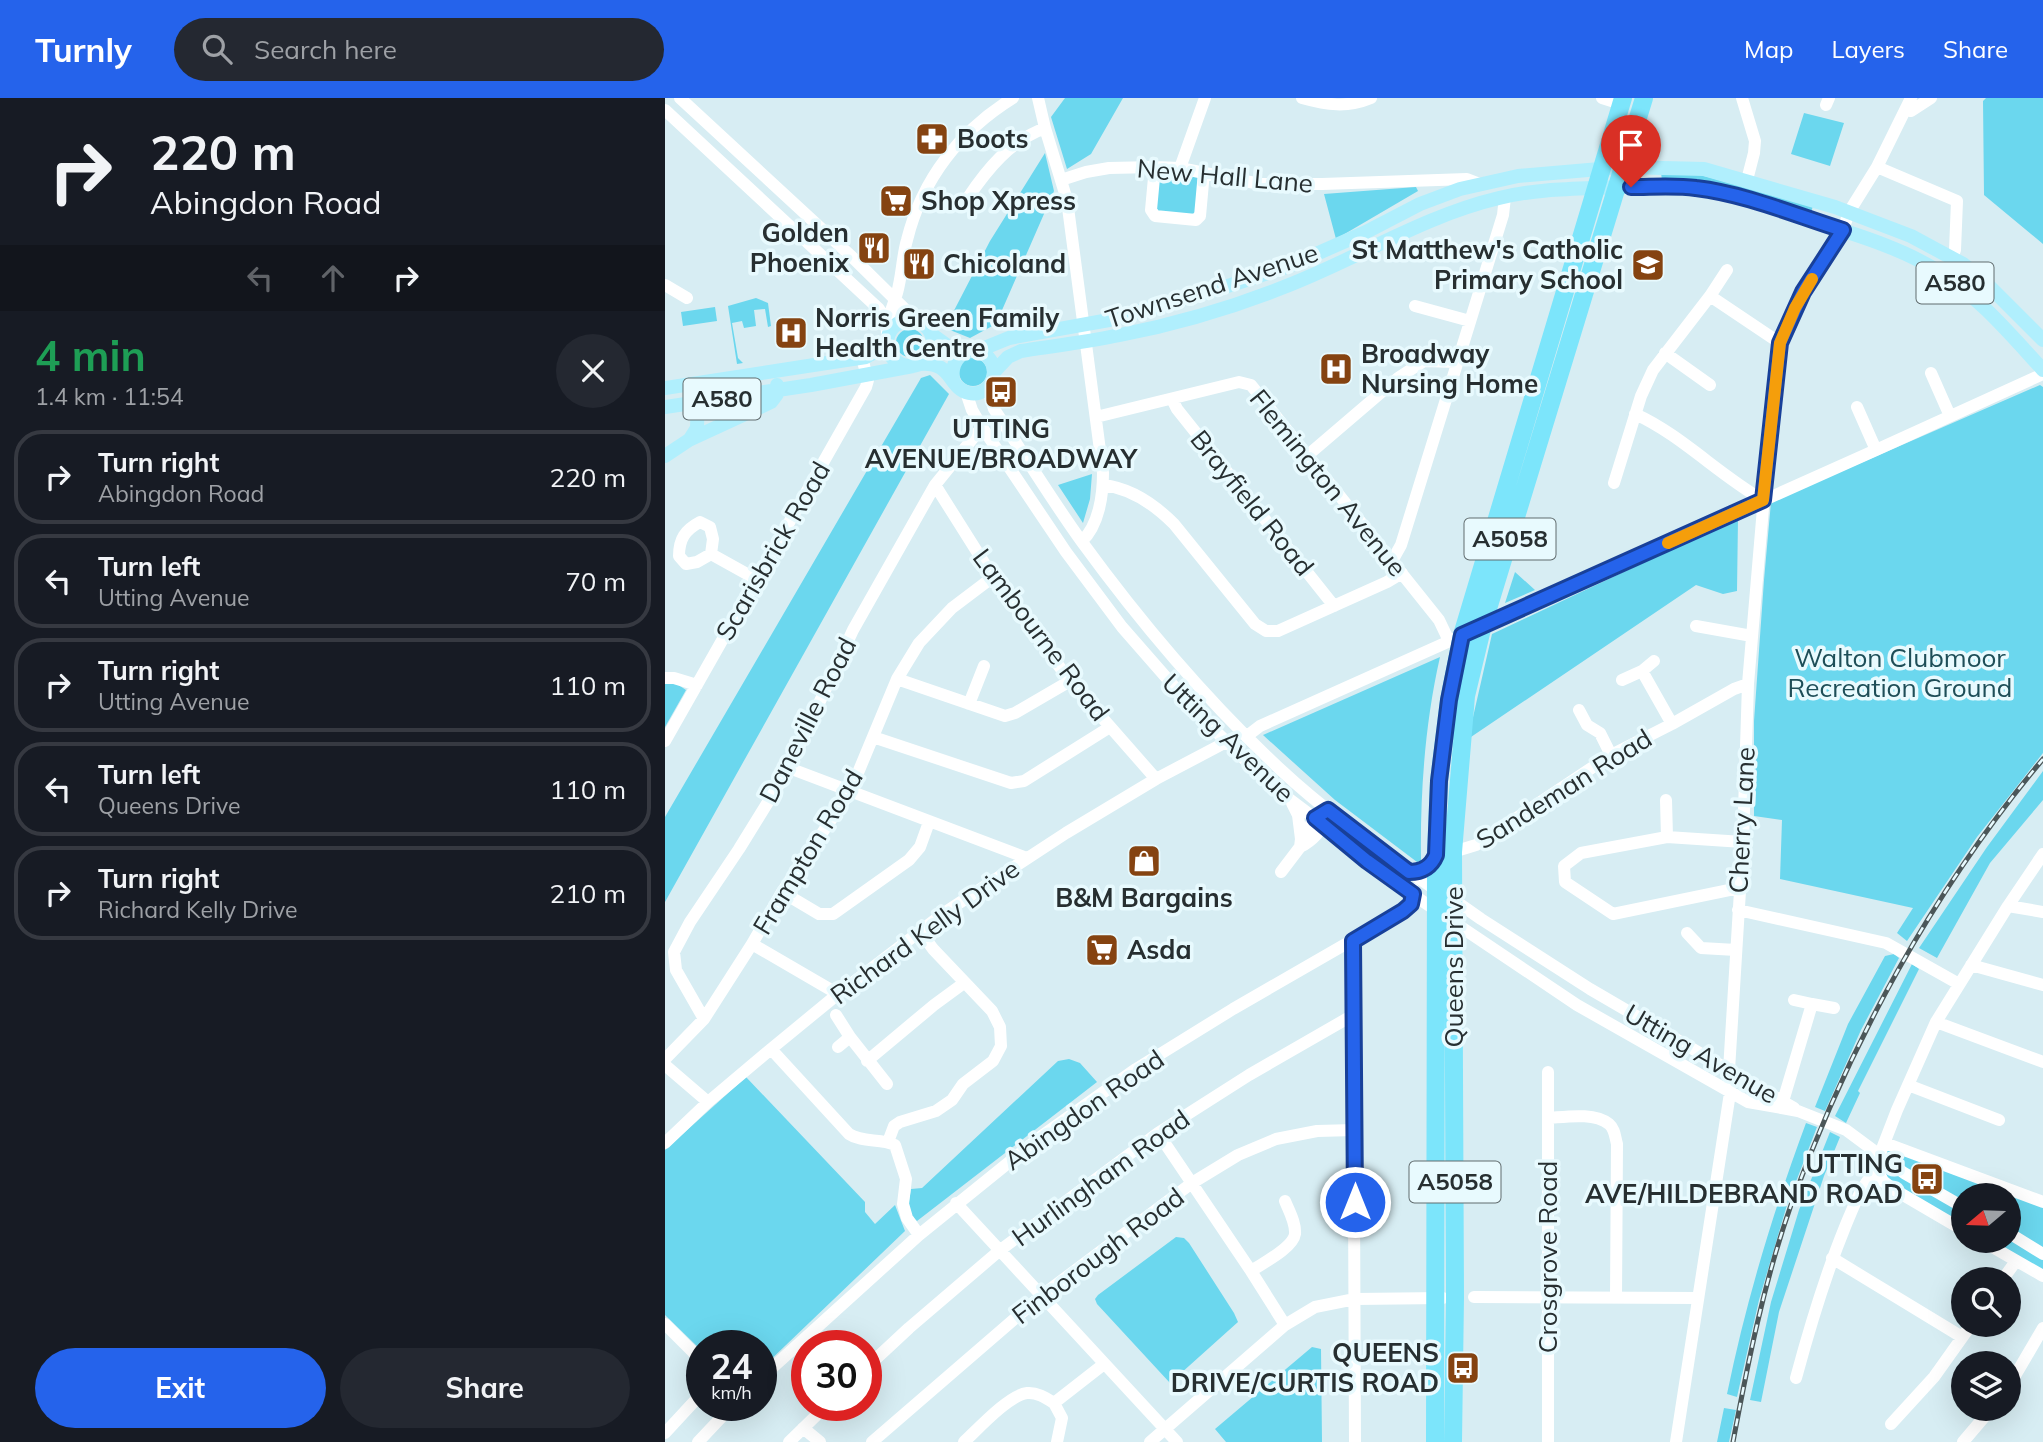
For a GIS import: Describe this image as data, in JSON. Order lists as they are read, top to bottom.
{
  "streets": {
    "highway": ["A5058", "Queens Drive"],
    "main road": ["A580", "Townsend Avenue"],
    "street": [
      "New Hall Lane",
      "Flemington Avenue",
      "Brayfield Road",
      "Scarisbrick Road",
      "Lambourne Road",
      "Daneville Road",
      "Utting Avenue",
      "Sandeman Road",
      "Cherry Lane",
      "Frampton Road",
      "Richard Kelly Drive",
      "Abingdon Road",
      "Hurlingham Road",
      "Finborough Road",
      "Crosgrove Road"
    ]
  },
  "crossings": [
    ["New Hall Lane", "Townsend Avenue"],
    ["A580", "Townsend Avenue"],
    ["A580", "Scarisbrick Road"],
    ["A580", "Utting Avenue"],
    ["A580", "Cherry Lane"],
    ["Townsend Avenue", "Utting Avenue"],
    ["Townsend Avenue", "Cherry Lane"],
    ["Townsend Avenue", "Queens Drive"],
    ["Flemington Avenue", "Brayfield Road"],
    ["Flemington Avenue", "Queens Drive"],
    ["Lambourne Road", "Daneville Road"],
    ["Lambourne Road", "Frampton Road"],
    ["Lambourne Road", "Richard Kelly Drive"],
    ["Daneville Road", "Utting Avenue"],
    ["Daneville Road", "Frampton Road"],
    ["Utting Avenue", "Sandeman Road"],
    ["Utting Avenue", "Cherry Lane"],
    ["Utting Avenue", "Richard Kelly Drive"],
    ["Utting Avenue", "Queens Drive"],
    ["Utting Avenue", "Abingdon Road"],
    ["Sandeman Road", "Cherry Lane"],
    ["Sandeman Road", "Queens Drive"]
  ],
  "parks": ["Walton Clubmoor Recreation Ground"],
  "places": {
    "pharmacy": ["Boots"],
    "supermarket": ["Shop Xpress", "Asda"],
    "restaurant": ["Golden Phoenix", "Chicoland"],
    "school or university": ["St Matthew's Catholic Primary School"],
    "hospital": ["Norris Green Family Health Centre", "Broadway Nursing Home"],
    "bus stop": ["UTTING AVENUE/BROADWAY", "UTTING AVE/HILDEBRAND ROAD", "QUEENS DRIVE/CURTIS ROAD"],
    "shop": ["B&M Bargains"]
  },
  "north": "left",
  "page": {
    "header": "Turnly",
    "search": "Search here",
    "nav": ["Map", "Layers", "Share"],
    "turn": ["220 m", "Abingdon Road"],
    "heading": ["4 min", "1.4 km · 11:54"],
    "list": [
      {
        "name": "Turn right",
        "note": "Abingdon Road",
        "value": "220 m"
      },
      {
        "name": "Turn left",
        "note": "Utting Avenue",
        "value": "70 m"
      },
      {
        "name": "Turn right",
        "note": "Utting Avenue",
        "value": "110 m"
      },
      {
        "name": "Turn left",
        "note": "Queens Drive",
        "value": "110 m"
      },
      {
        "name": "Turn right",
        "note": "Richard Kelly Drive",
        "value": "210 m"
      }
    ],
    "speed": "24 km/h",
    "limit": "30",
    "buttons": ["Exit", "Share"]
  }
}
